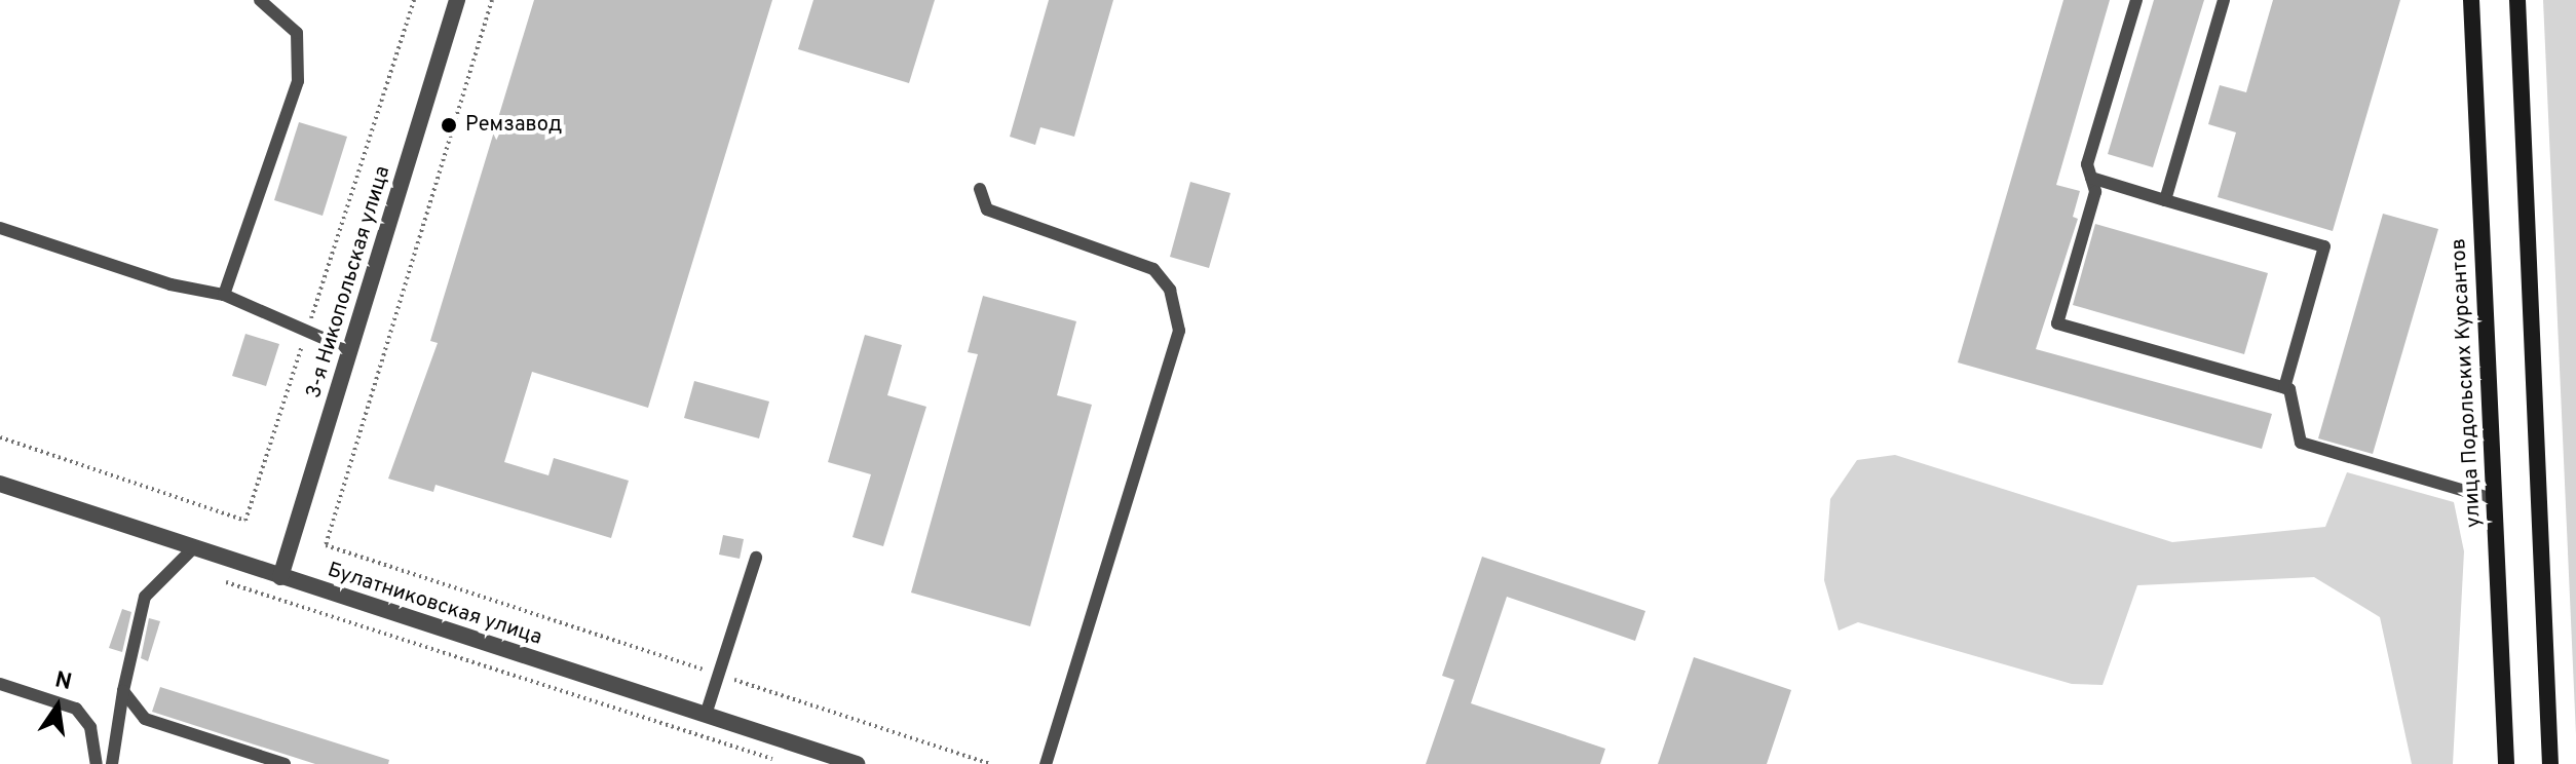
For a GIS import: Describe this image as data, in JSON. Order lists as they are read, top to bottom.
{
  "streets": {
    "main road": ["улица Подольских Курсантов"],
    "street": ["3-я Никопольская улица", "Булатниковская улица"]
  },
  "crossings": [
    ["3-я Никопольская улица", "Булатниковская улица"]
  ],
  "places": ["Ремзавод"],
  "north": "top"
}
